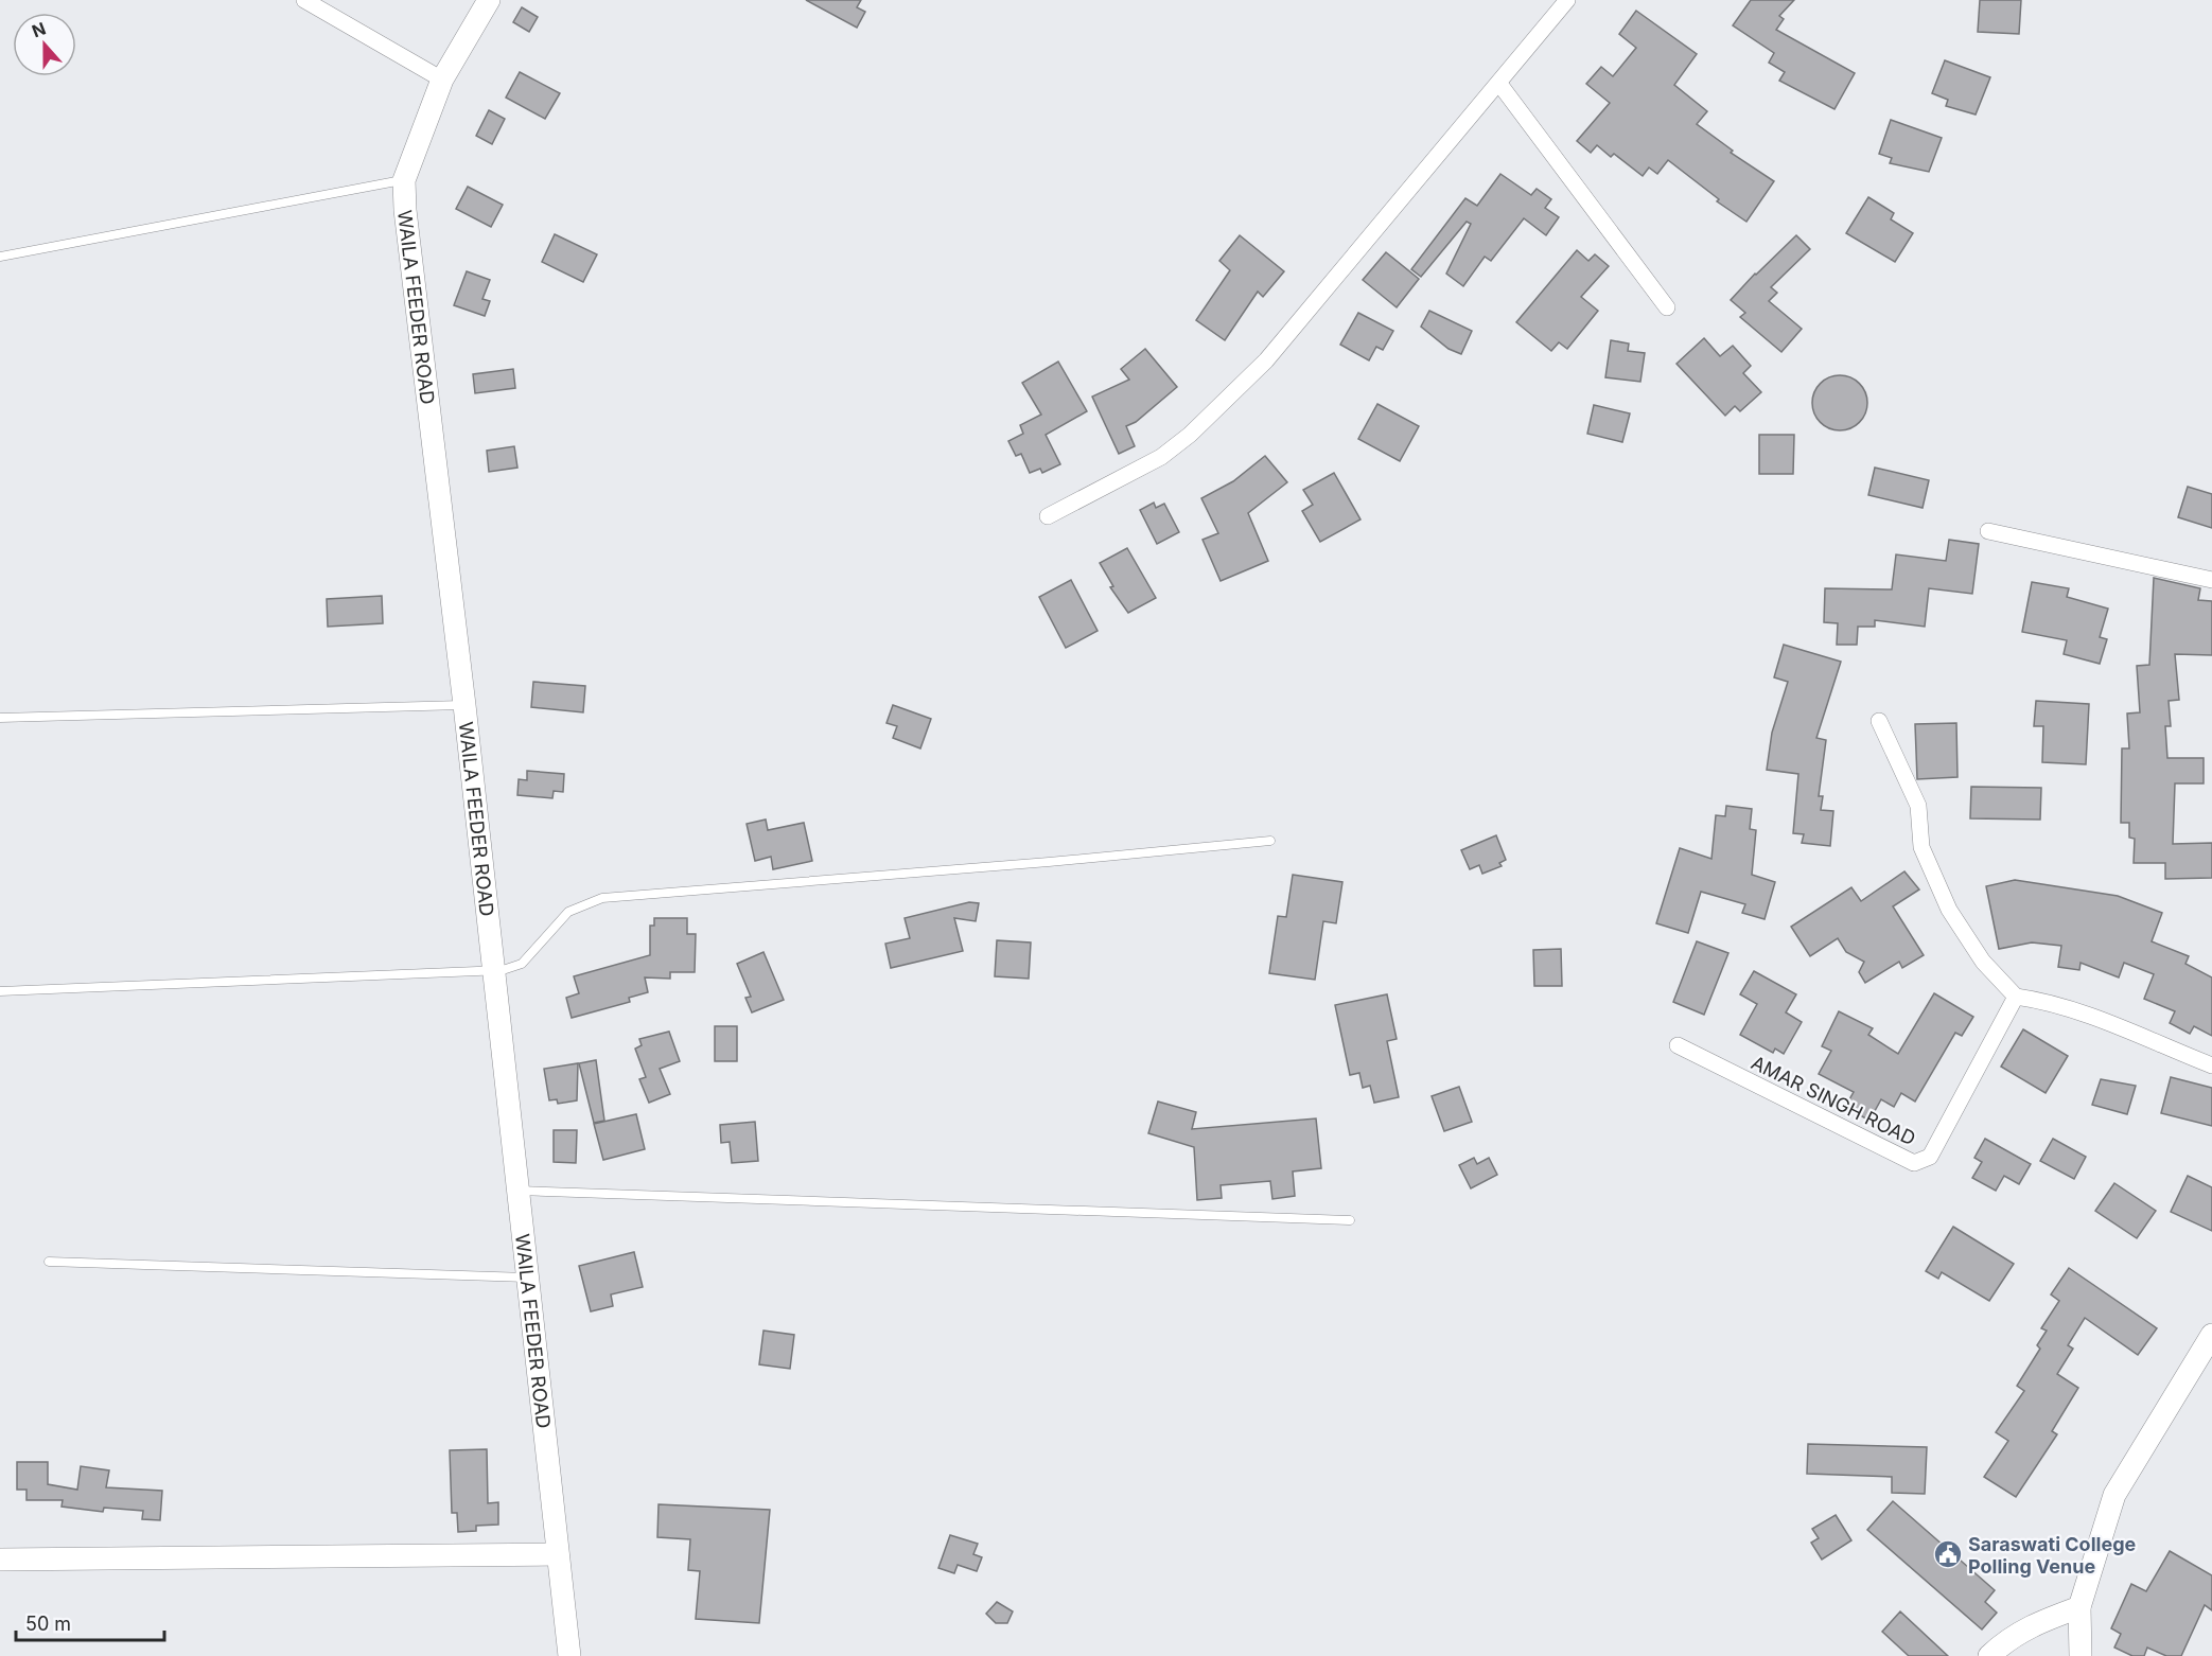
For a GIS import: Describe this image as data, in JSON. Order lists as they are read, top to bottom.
{
  "streets": {
    "street": ["WAILA FEEDER ROAD", "AMAR SINGH ROAD"]
  },
  "places": {
    "public building": ["Saraswati College Polling Venue"]
  },
  "scale_bar": "50 m",
  "north": "top"
}
